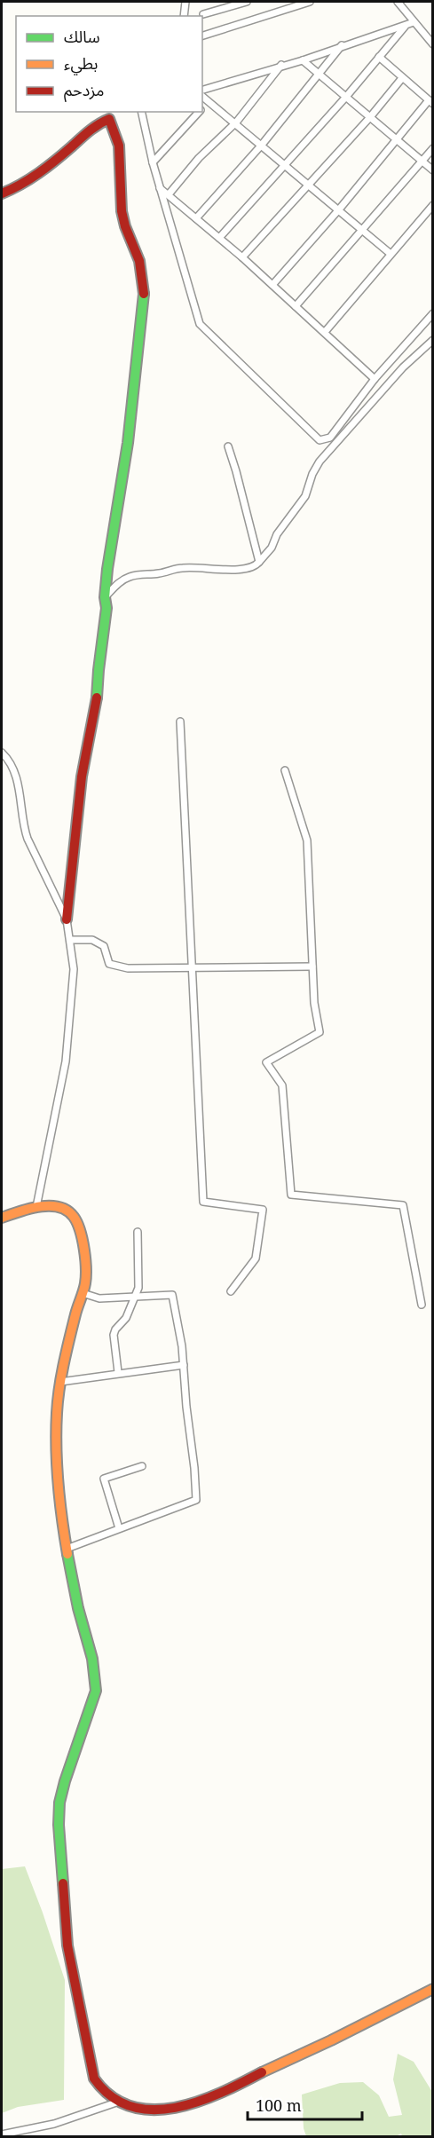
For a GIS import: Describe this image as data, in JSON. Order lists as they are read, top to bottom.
{
  "legend": ["سالك", "بطيء", "مزدحم"],
  "scale_bar": "100 m"
}
